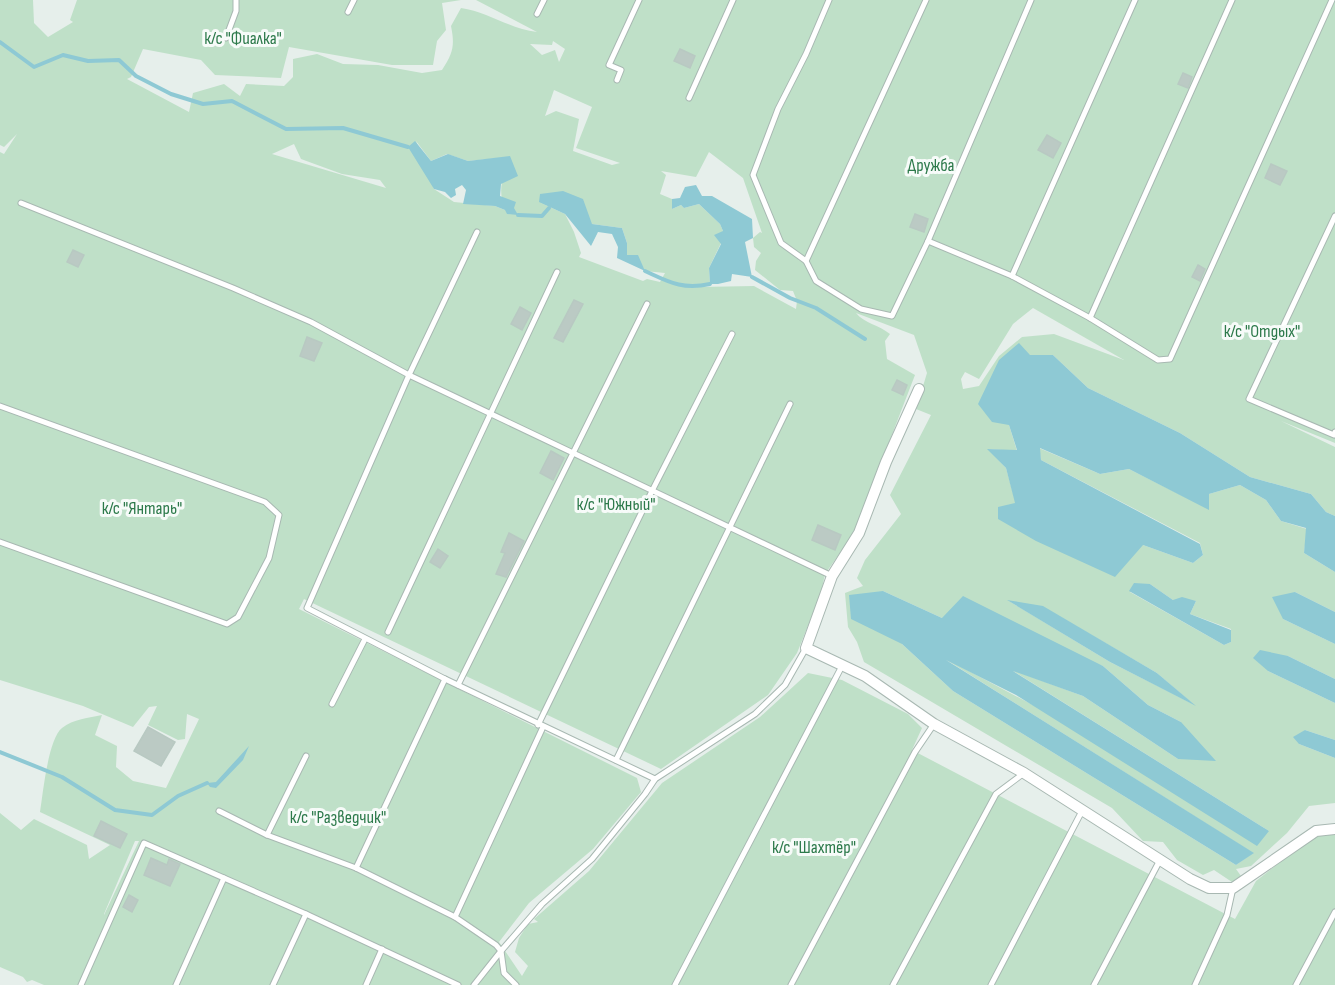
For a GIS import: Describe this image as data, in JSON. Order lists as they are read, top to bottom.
{
  "parks": [
    "к/с \"Фиалка\"",
    "Дружба",
    "к/с \"Отдых\"",
    "к/с \"Южный\"",
    "к/с \"Янтарь\"",
    "к/с \"Разведчик\"",
    "к/с \"Шахтёр\""
  ]
}
